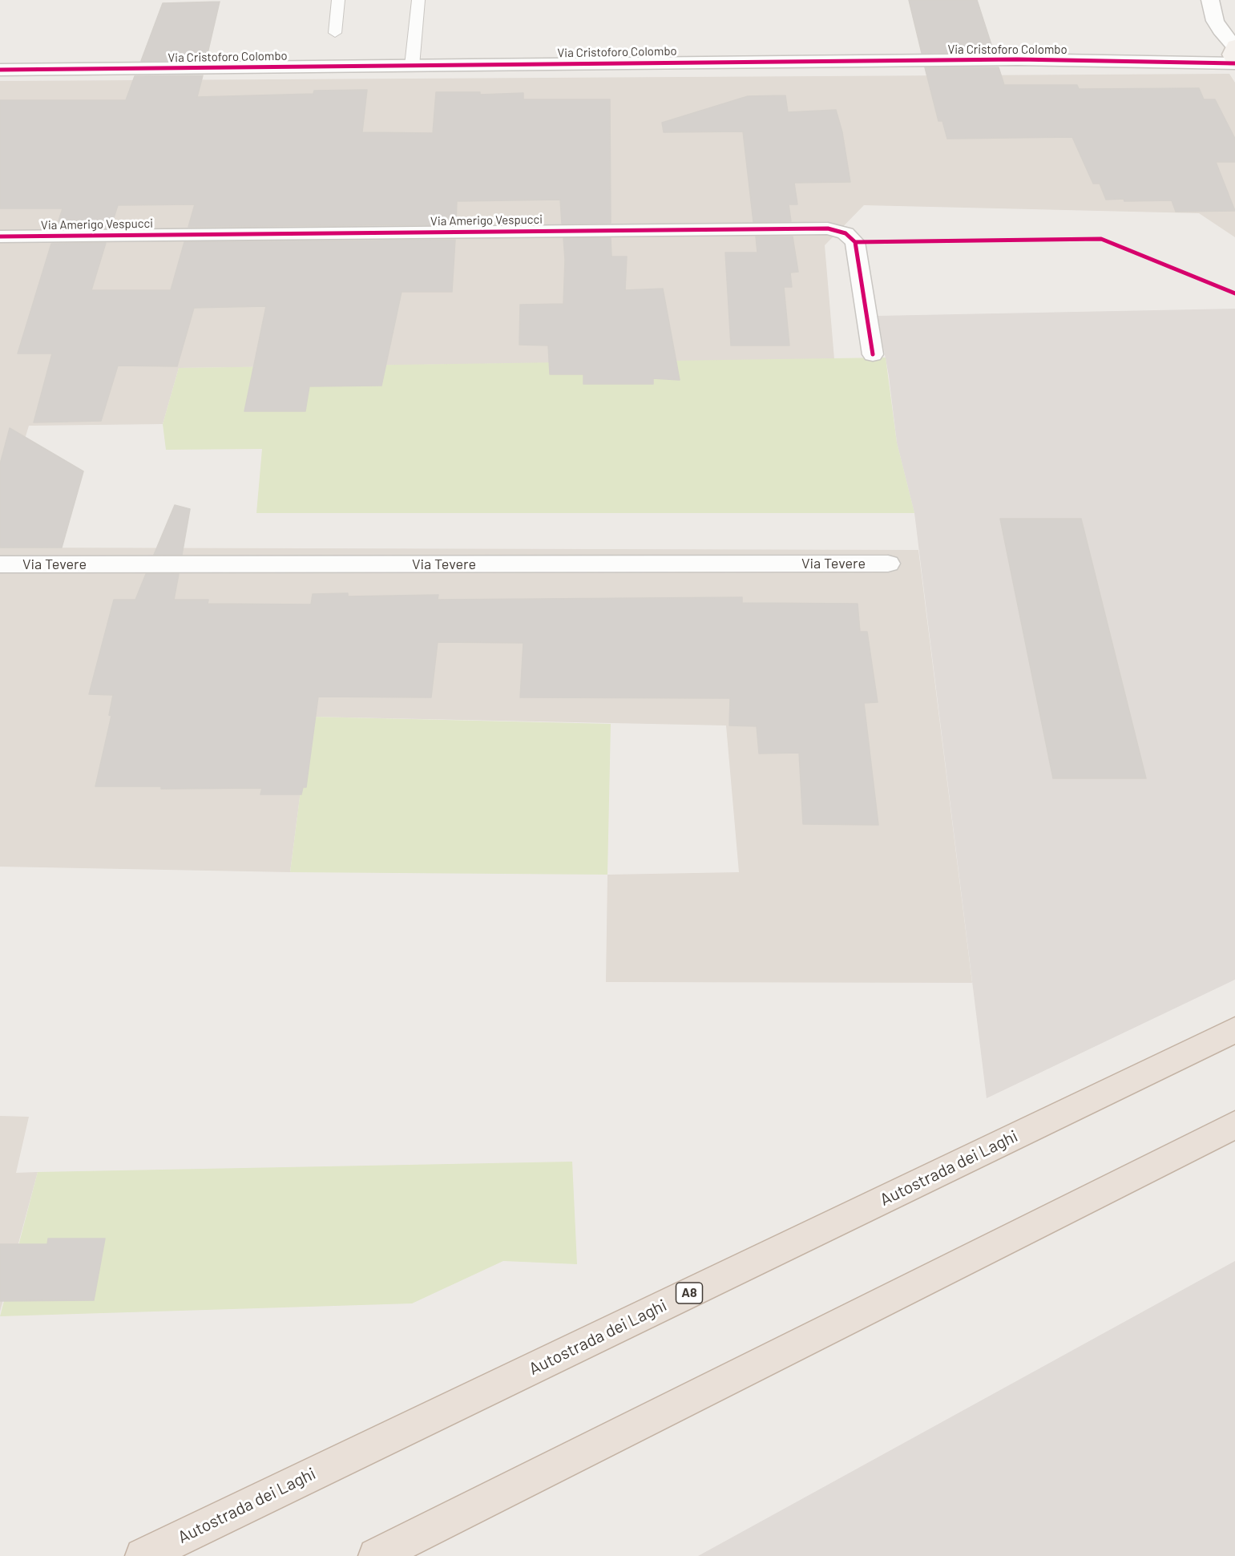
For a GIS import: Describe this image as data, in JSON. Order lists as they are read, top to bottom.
{
  "streets": {
    "highway": ["Autostrada dei Laghi", "A8"],
    "street": ["Via Cristoforo Colombo", "Via Amerigo Vespucci", "Via Tevere"]
  }
}
